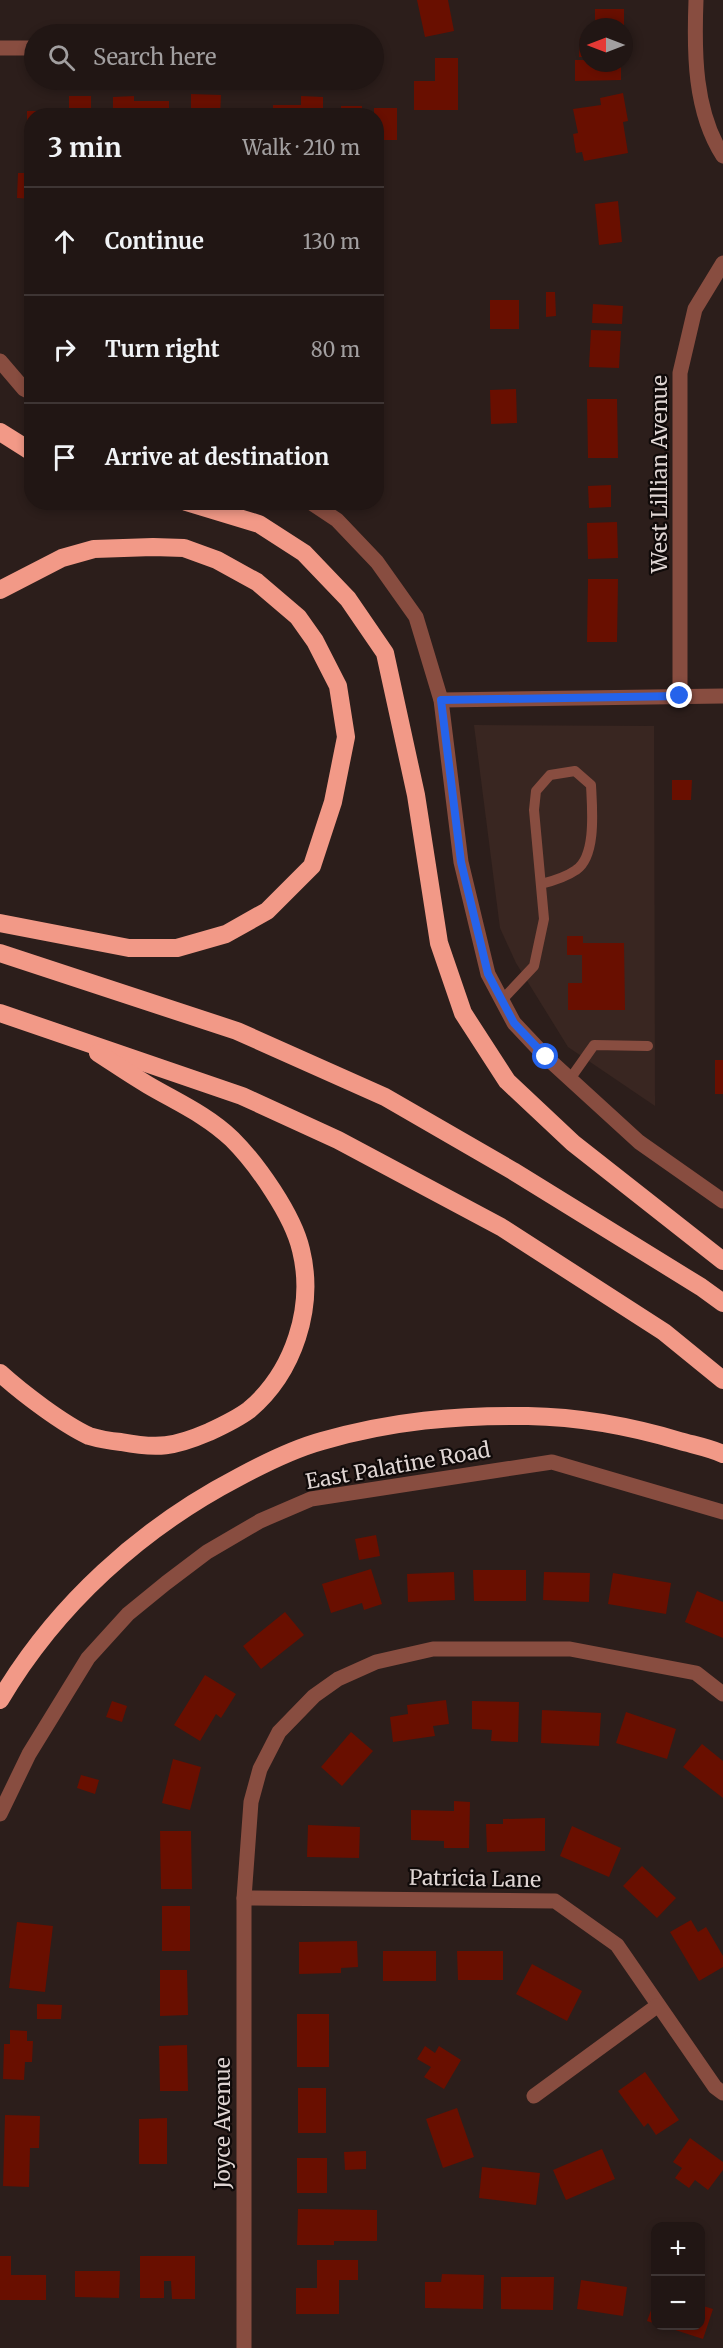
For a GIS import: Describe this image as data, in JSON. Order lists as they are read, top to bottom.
{
  "streets": {
    "street": [
      "West Lillian Avenue",
      "East Palatine Road",
      "Patricia Lane",
      "Joyce Avenue"
    ]
  },
  "crossings": [
    ["Patricia Lane", "Joyce Avenue"]
  ],
  "north": "left",
  "page": {
    "search": "Search here",
    "heading": ["3 min", "Walk · 210 m"],
    "list": [
      ["Continue", "130 m"],
      ["Turn right", "80 m"],
      "Arrive at destination"
    ],
    "map_buttons": ["+", "−"]
  }
}
